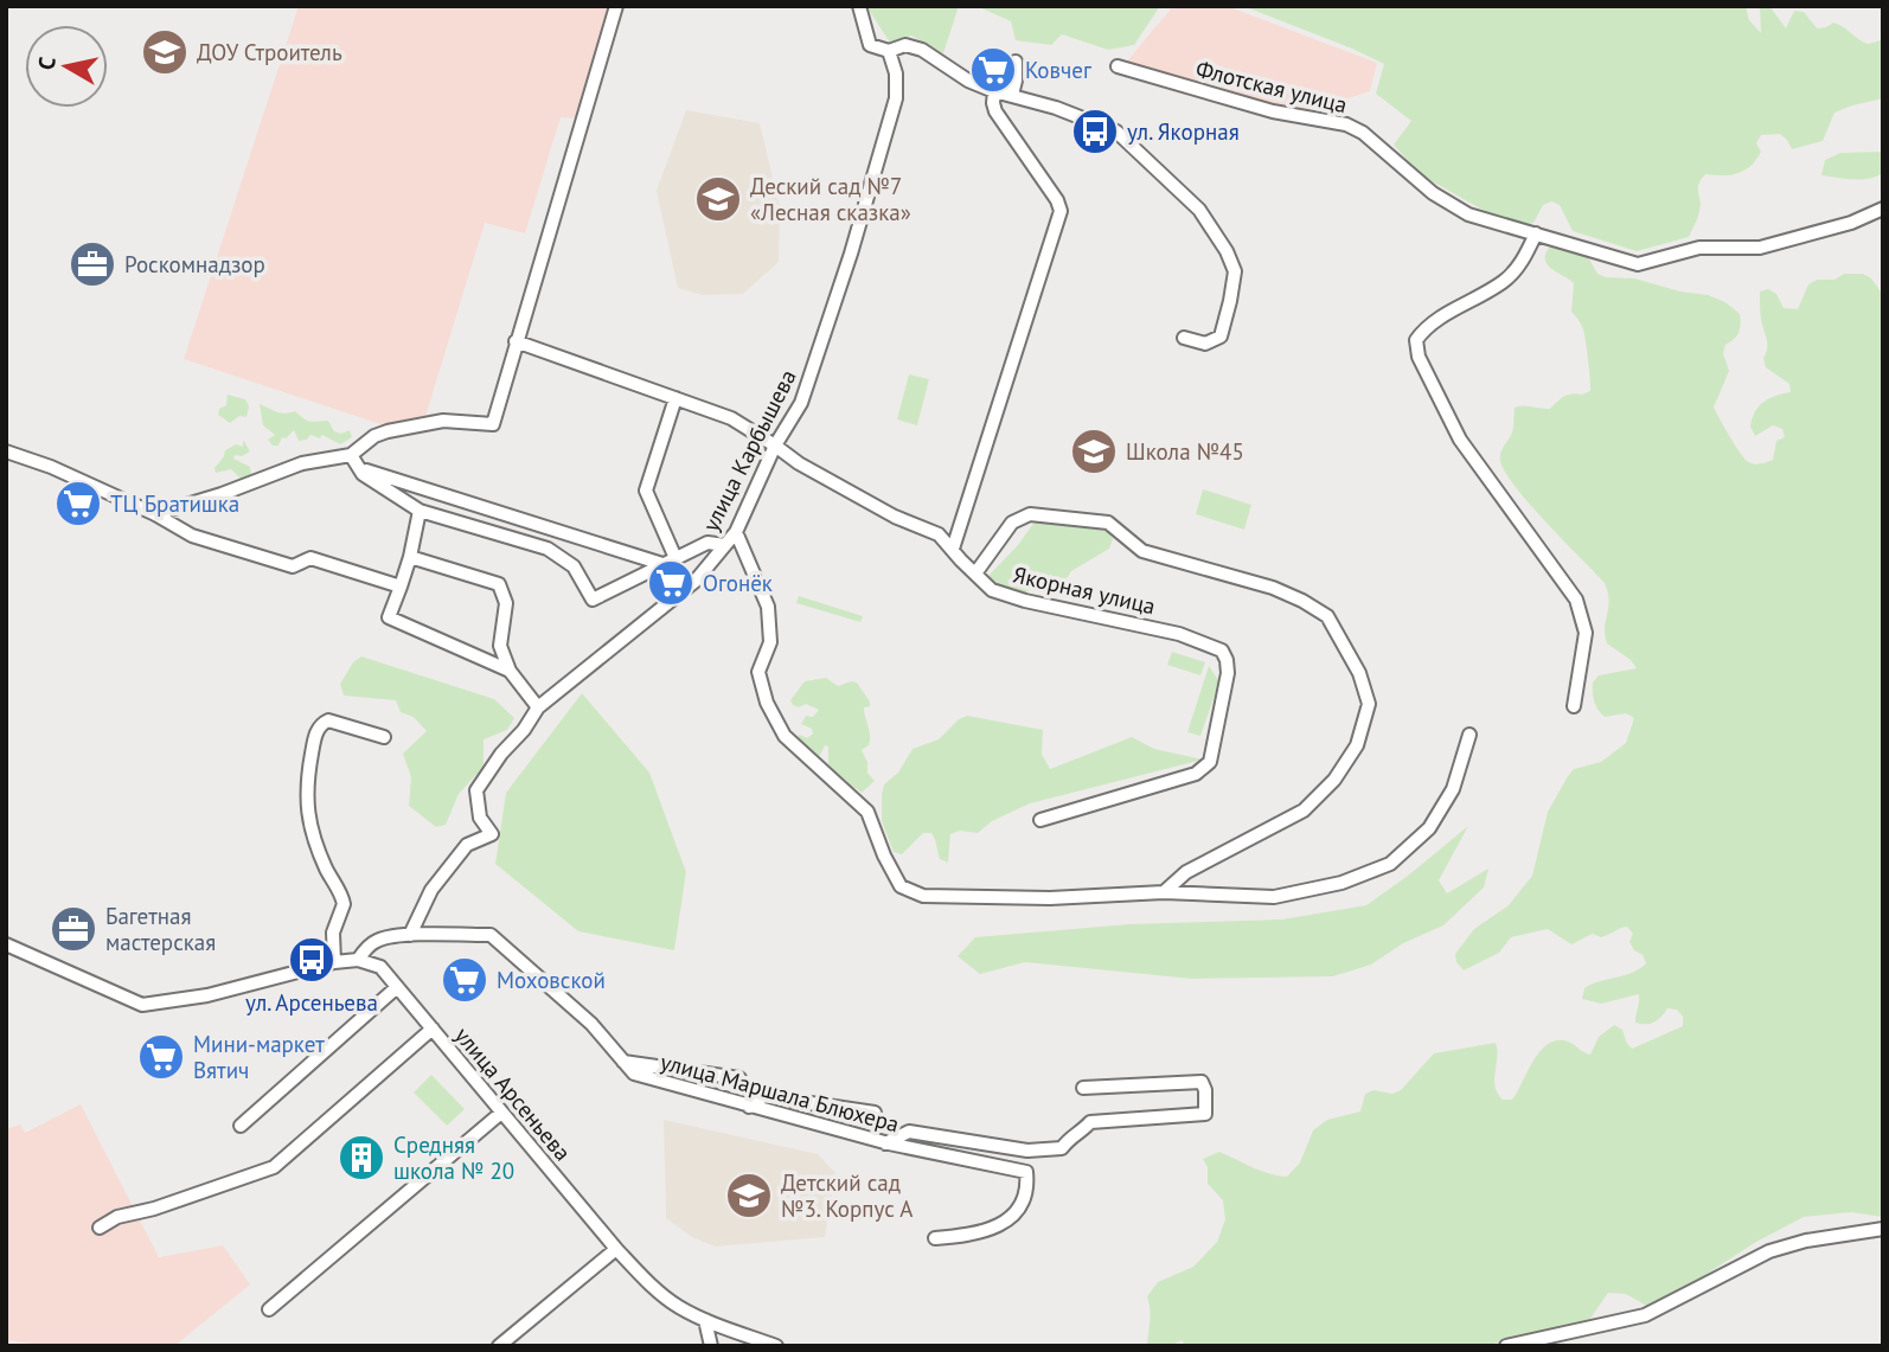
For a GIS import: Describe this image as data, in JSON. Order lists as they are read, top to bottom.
{
  "streets": {
    "street": [
      "Флотская улица",
      "улица Карбышева",
      "Якорная улица",
      "улица Маршала Блюхера",
      "улица Арсеньева"
    ]
  },
  "crossings": [
    ["улица Карбышева", "Якорная улица"],
    ["улица Карбышева", "улица Маршала Блюхера"],
    ["улица Маршала Блюхера", "улица Арсеньева"]
  ],
  "places": {
    "school or university": [
      "ДОУ Строитель",
      "Деский сад №7 «Лесная сказка»",
      "Школа №45",
      "Детский сад №3. Корпус А"
    ],
    "supermarket": [
      "Ковчег",
      "ТЦ Братишка",
      "Огонёк",
      "Моховской",
      "Мини-маркет Вятич"
    ],
    "bus stop": ["ул. Якорная", "ул. Арсеньева"],
    "office": ["Роскомнадзор", "Багетная мастерская"],
    "building": ["Средняя школа № 20"]
  },
  "north": "left"
}
